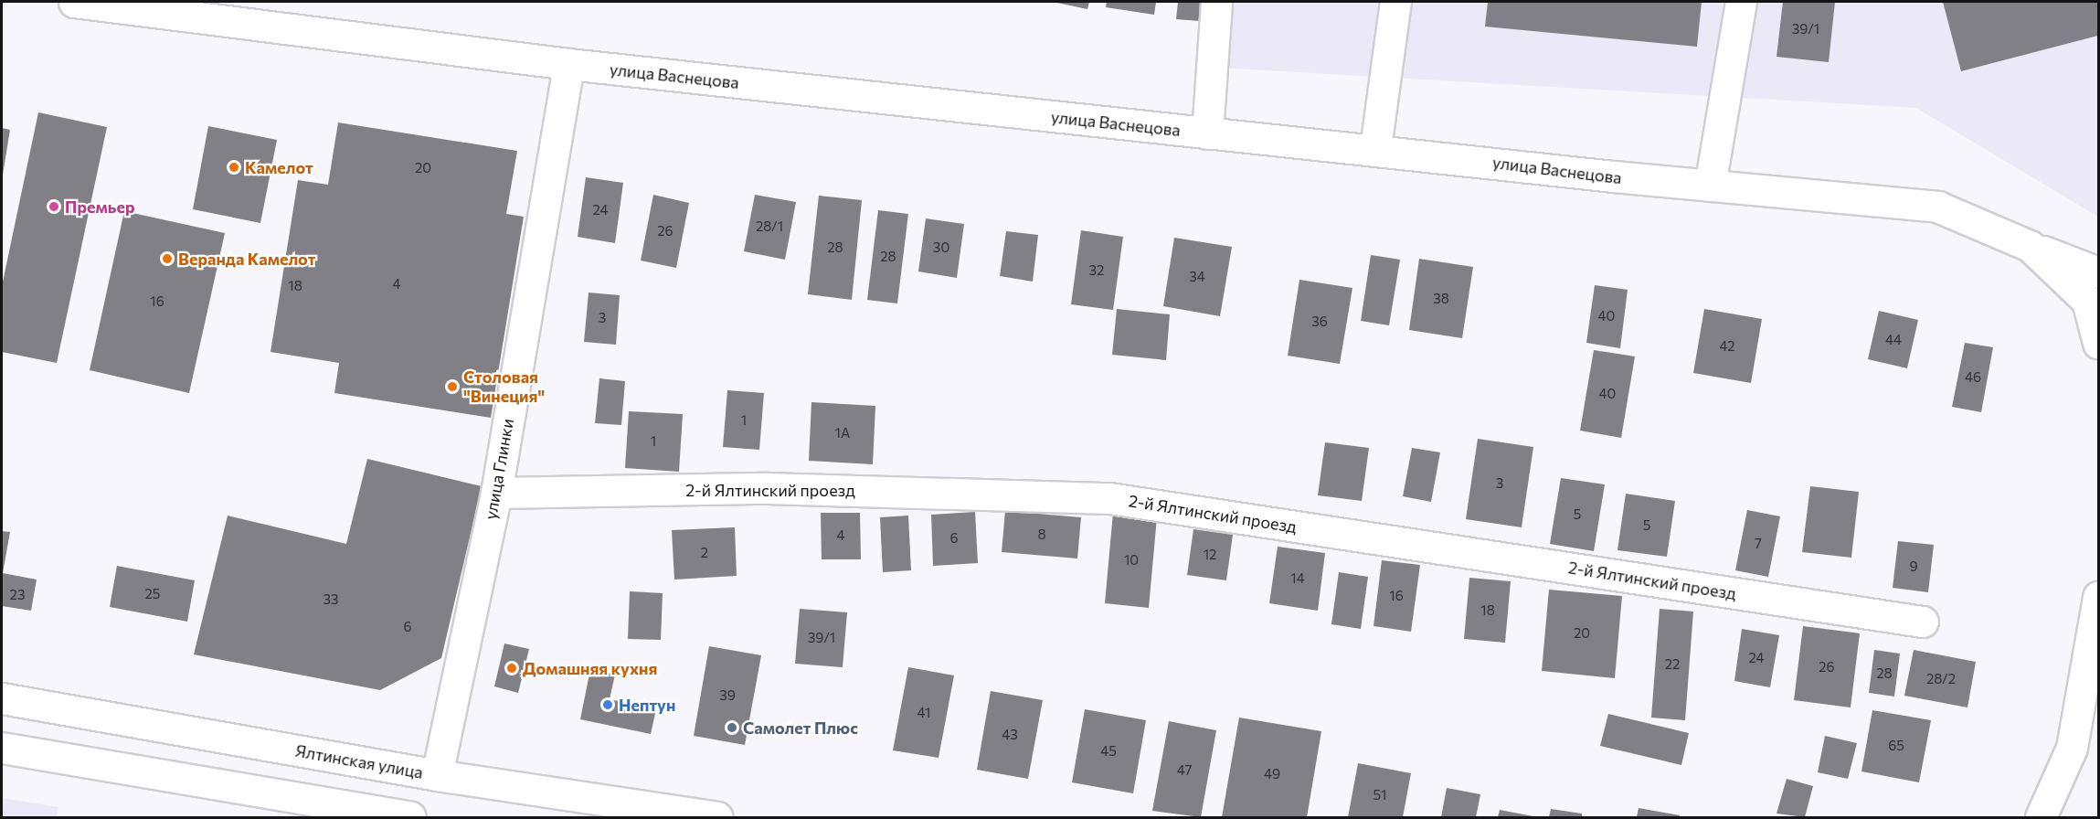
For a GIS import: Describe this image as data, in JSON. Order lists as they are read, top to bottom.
{
  "streets": {
    "street": [
      "улица Васнецова",
      "улица Глинки",
      "2-й Ялтинский проезд",
      "Ялтинская улица"
    ]
  },
  "crossings": [
    ["улица Васнецова", "улица Глинки"],
    ["улица Глинки", "2-й Ялтинский проезд"],
    ["улица Глинки", "Ялтинская улица"]
  ],
  "places": [
    "Камелот",
    "Премьер",
    "Веранда Камелот",
    "Столовая \"Винеция\"",
    "Домашняя кухня",
    "Нептун",
    "Самолет Плюс"
  ],
  "house_numbers": [
    "39/1",
    "20",
    "24",
    "28/1",
    "26",
    "28",
    "30",
    "28",
    "32",
    "34",
    "4",
    "18",
    "38",
    "16",
    "40",
    "3",
    "36",
    "44",
    "42",
    "46",
    "40",
    "1",
    "1А",
    "1",
    "3",
    "5",
    "5",
    "8",
    "4",
    "6",
    "7",
    "2",
    "12",
    "10",
    "9",
    "14",
    "25",
    "23",
    "16",
    "33",
    "18",
    "6",
    "20",
    "39/1",
    "24",
    "22",
    "26",
    "28",
    "28/2",
    "39",
    "41",
    "43",
    "65",
    "45",
    "47",
    "49",
    "51"
  ]
}
